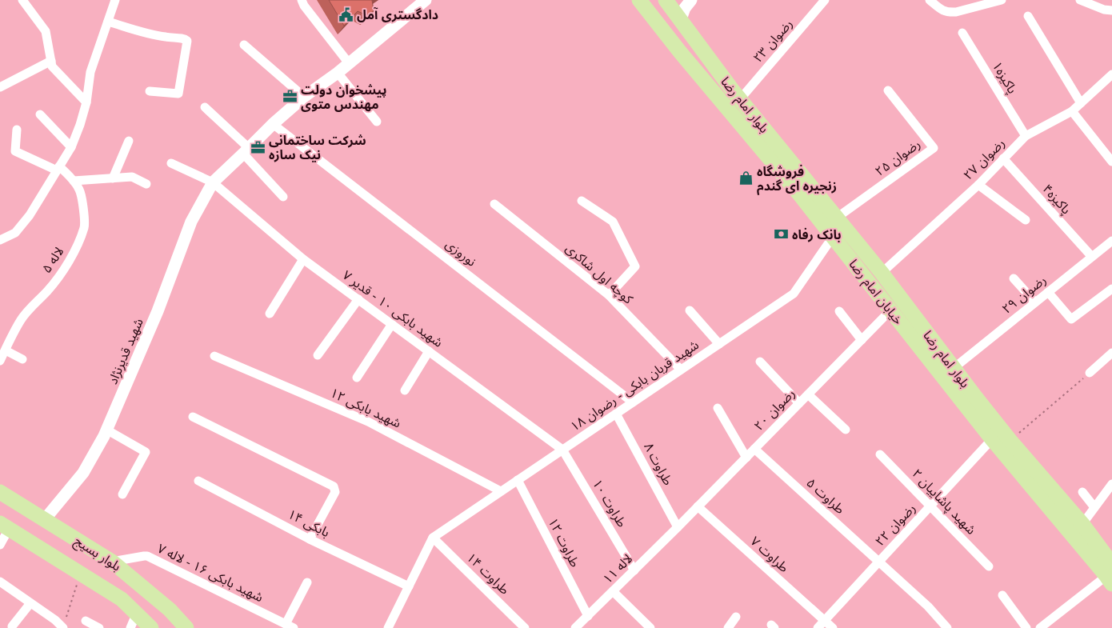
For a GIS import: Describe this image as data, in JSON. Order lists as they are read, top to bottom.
{
  "streets": {
    "main road": ["بلوار امام رضا", "خیابان امام رضا", "بلوار بسیج"],
    "street": [
      "رضوان ۲۳",
      "پاکیزه۱",
      "رضوان ۲۵",
      "رضوان ۲۷",
      "پاکیزه۴",
      "نوروزی",
      "لاله ۵",
      "کوچه اول شاکری",
      "رضوان ۲۹",
      "شهید بابکی ۱۰ - قدیر ۷",
      "شهید قدیرنژاد",
      "شهید قربان بابکی - رضوان ۱۸",
      "شهید بابکی ۱۲",
      "رضوان ۲۰",
      "طراوت ۸",
      "طراوت ۵",
      "شهید پاشاییان ۲",
      "طراوت ۱۰",
      "بابکی ۱۴",
      "رضوان ۲۲",
      "طراوت ۱۲",
      "طراوت ۷",
      "لاله ۱۱",
      "شهید بابکی ۱۶ - لاله ۷",
      "طراوت ۱۴"
    ]
  },
  "crossings": [
    ["رضوان ۲۳", "بلوار امام رضا"],
    ["پاکیزه۱", "رضوان ۲۷"],
    ["بلوار امام رضا", "رضوان ۲۵"],
    ["بلوار امام رضا", "رضوان ۲۷"],
    ["بلوار امام رضا", "خیابان امام رضا"],
    ["بلوار امام رضا", "رضوان ۲۹"],
    ["رضوان ۲۷", "پاکیزه۴"],
    ["پاکیزه۴", "رضوان ۲۹"],
    ["نوروزی", "شهید قدیرنژاد"],
    ["نوروزی", "شهید قربان بابکی - رضوان ۱۸"],
    ["کوچه اول شاکری", "شهید قربان بابکی - رضوان ۱۸"],
    ["خیابان امام رضا", "شهید قربان بابکی - رضوان ۱۸"],
    ["خیابان امام رضا", "رضوان ۲۰"],
    ["خیابان امام رضا", "رضوان ۲۲"],
    ["شهید بابکی ۱۰ - قدیر ۷", "شهید قدیرنژاد"],
    ["شهید بابکی ۱۰ - قدیر ۷", "شهید قربان بابکی - رضوان ۱۸"],
    ["شهید بابکی ۱۰ - قدیر ۷", "طراوت ۱۰"],
    ["شهید قدیرنژاد", "بلوار بسیج"],
    ["شهید قربان بابکی - رضوان ۱۸", "شهید بابکی ۱۲"],
    ["شهید قربان بابکی - رضوان ۱۸", "طراوت ۸"],
    ["شهید قربان بابکی - رضوان ۱۸", "طراوت ۱۰"],
    ["شهید قربان بابکی - رضوان ۱۸", "طراوت ۱۲"],
    ["شهید قربان بابکی - رضوان ۱۸", "طراوت ۱۴"],
    ["رضوان ۲۰", "طراوت ۸"],
    ["رضوان ۲۰", "طراوت ۵"],
    ["رضوان ۲۰", "طراوت ۷"],
    ["رضوان ۲۰", "لاله ۱۱"],
    ["طراوت ۸", "لاله ۱۱"],
    ["طراوت ۵", "رضوان ۲۲"],
    ["شهید پاشاییان ۲", "رضوان ۲۲"],
    ["طراوت ۱۰", "لاله ۱۱"],
    ["رضوان ۲۲", "طراوت ۷"],
    ["طراوت ۱۲", "لاله ۱۱"],
    ["بلوار بسیج", "شهید بابکی ۱۶ - لاله ۷"]
  ],
  "places": {
    "public building": ["دادگستری آمل"],
    "office": ["پیشخوان دولت مهندس متوی", "شرکت ساختمانی نیک سازه"],
    "shop": ["فروشگاه زنجیره ای گندم"],
    "bank": ["بانک رفاه"]
  }
}
